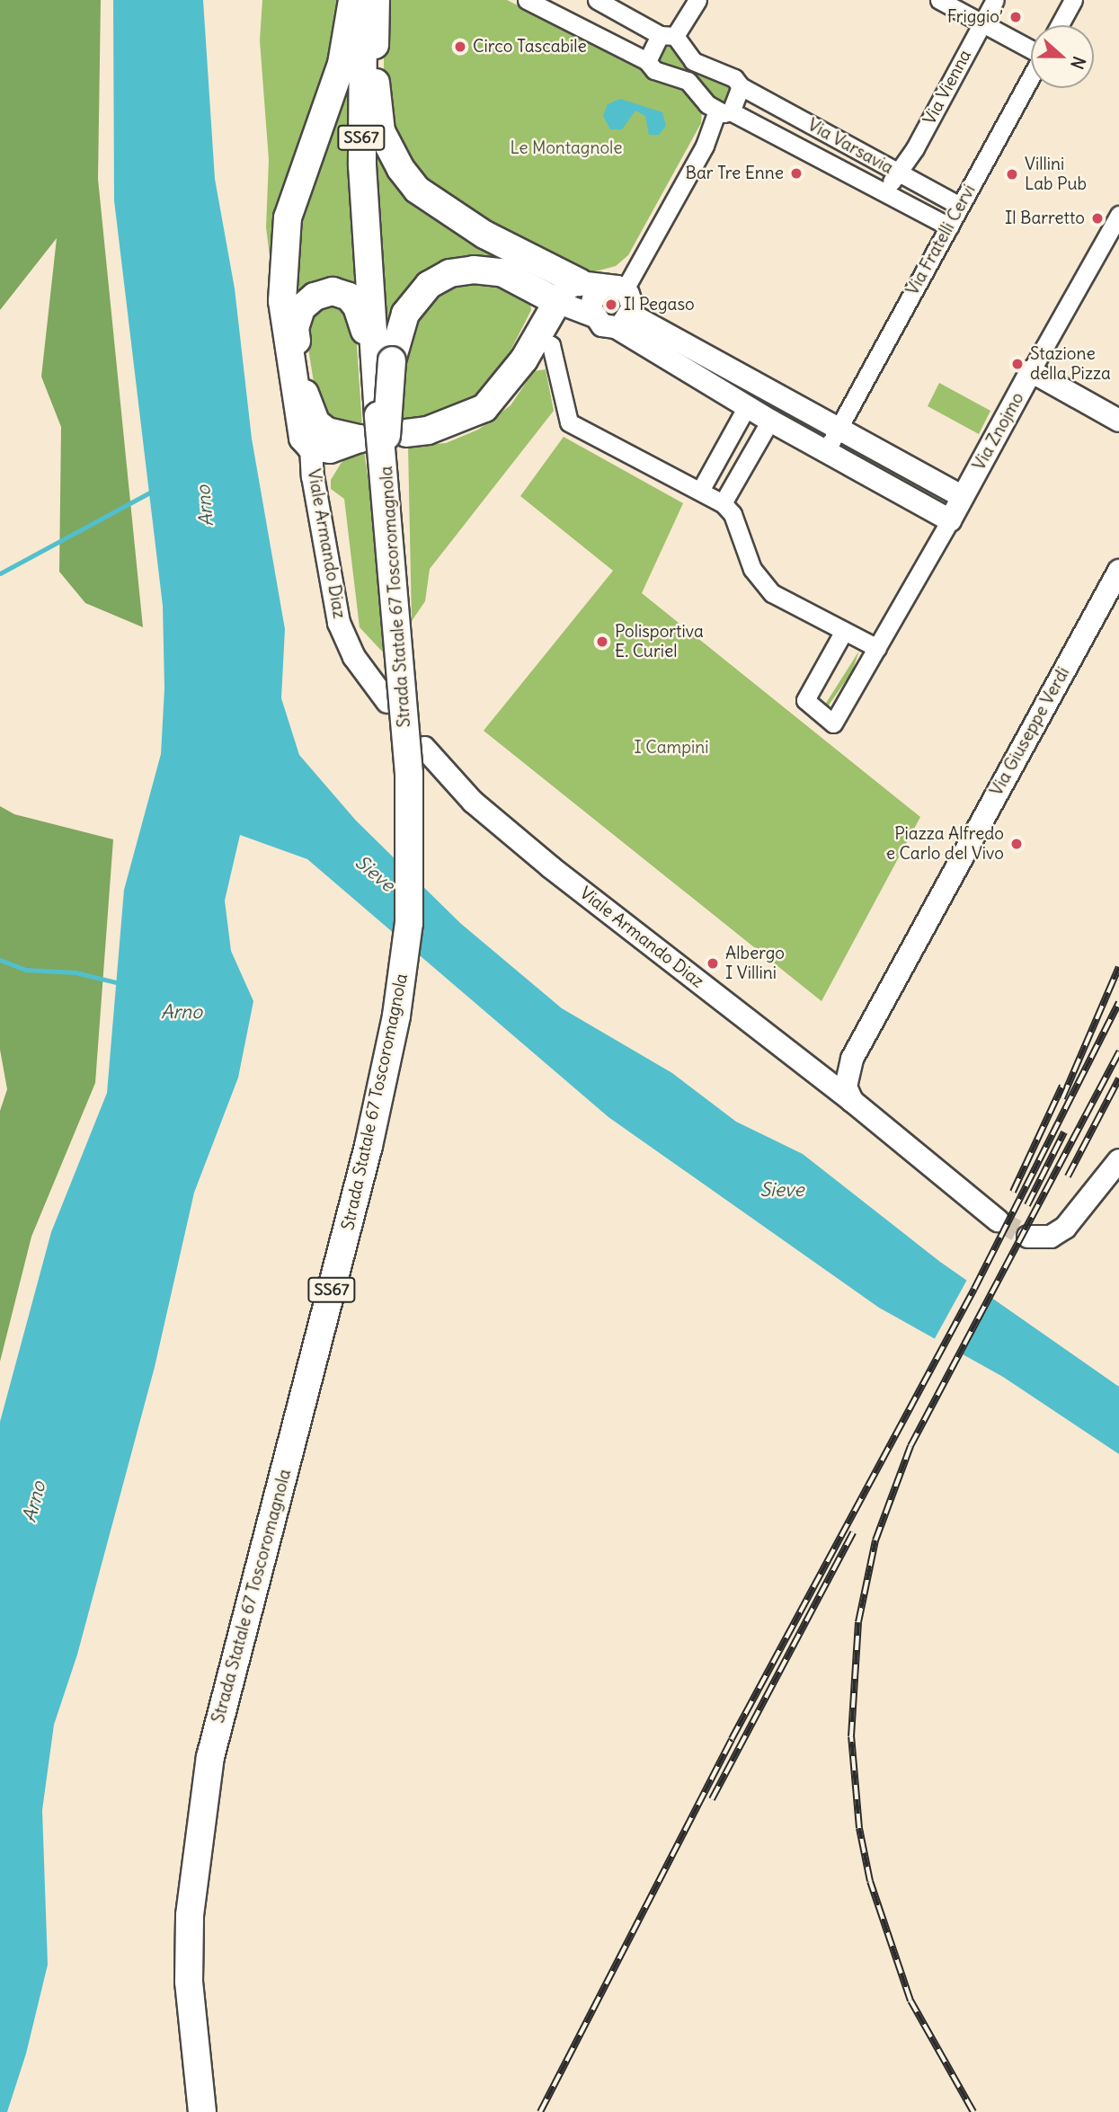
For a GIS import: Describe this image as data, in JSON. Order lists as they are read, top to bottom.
{
  "streets": {
    "main road": ["SS67", "Strada Statale 67 Toscoromagnola"],
    "street": [
      "Via Vienna",
      "Via Varsavia",
      "Via Fratelli Cervi",
      "Via Znojmo",
      "Viale Armando Diaz",
      "Via Giuseppe Verdi"
    ]
  },
  "crossings": [
    ["Via Vienna", "Via Varsavia"],
    ["SS67", "Strada Statale 67 Toscoromagnola"],
    ["Via Varsavia", "Via Fratelli Cervi"],
    ["Viale Armando Diaz", "Via Giuseppe Verdi"]
  ],
  "water": ["Arno", "Sieve"],
  "parks": ["Le Montagnole", "I Campini"],
  "places": [
    "Friggio’",
    "Circo Tascabile",
    "Bar Tre Enne",
    "Villini Lab Pub",
    "Il Barretto",
    "Il Pegaso",
    "Stazione della Pizza",
    "Polisportiva E. Curiel",
    "Piazza Alfredo e Carlo del Vivo",
    "Albergo I Villini"
  ],
  "north": "right"
}
